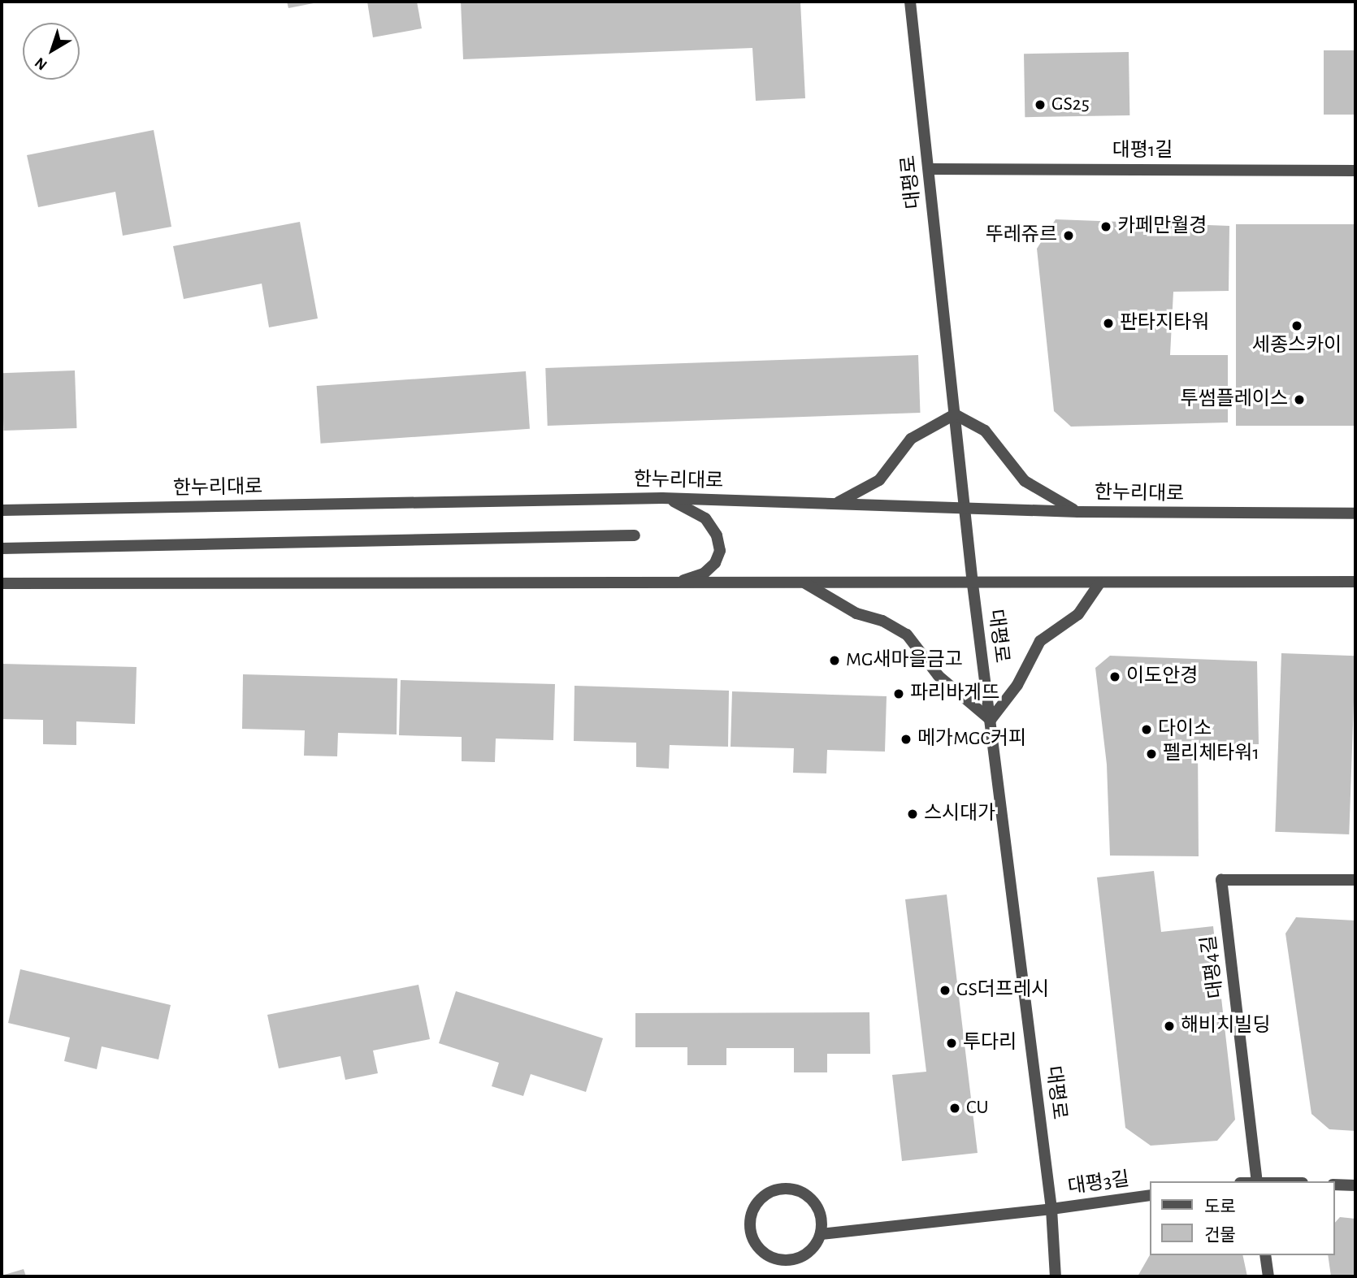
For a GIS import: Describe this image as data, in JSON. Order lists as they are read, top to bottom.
{
  "streets": {
    "street": [
      "대평1길",
      "대평로",
      "한누리대로",
      "대평4길",
      "대평3길"
    ]
  },
  "crossings": [
    ["대평1길", "대평로"],
    ["대평로", "한누리대로"],
    ["대평로", "대평3길"]
  ],
  "places": [
    "GS25",
    "카페만월경",
    "뚜레쥬르",
    "판타지타워",
    "세종스카이",
    "투썸플레이스",
    "MG새마을금고",
    "이도안경",
    "파리바게뜨",
    "다이소",
    "메가MGC커피",
    "펠리체타워1",
    "스시대가",
    "GS더프레시",
    "해비치빌딩",
    "투다리",
    "CU"
  ],
  "legend": ["도로", "건물"],
  "north": "bottom left"
}
